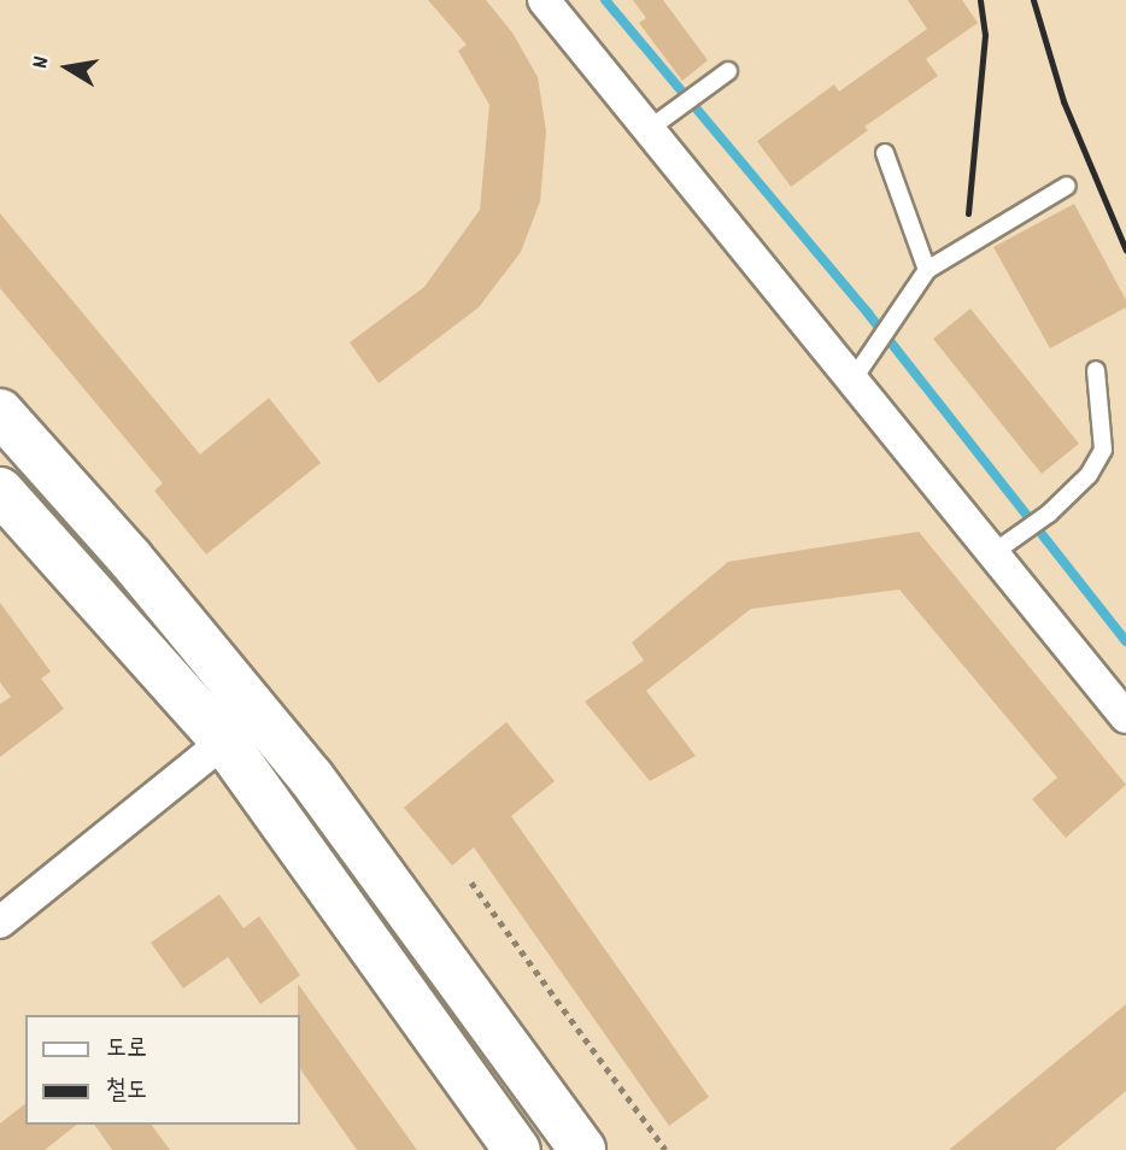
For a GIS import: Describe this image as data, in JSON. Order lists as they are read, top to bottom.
{
  "legend": ["도로", "철도"],
  "north": "left"
}
